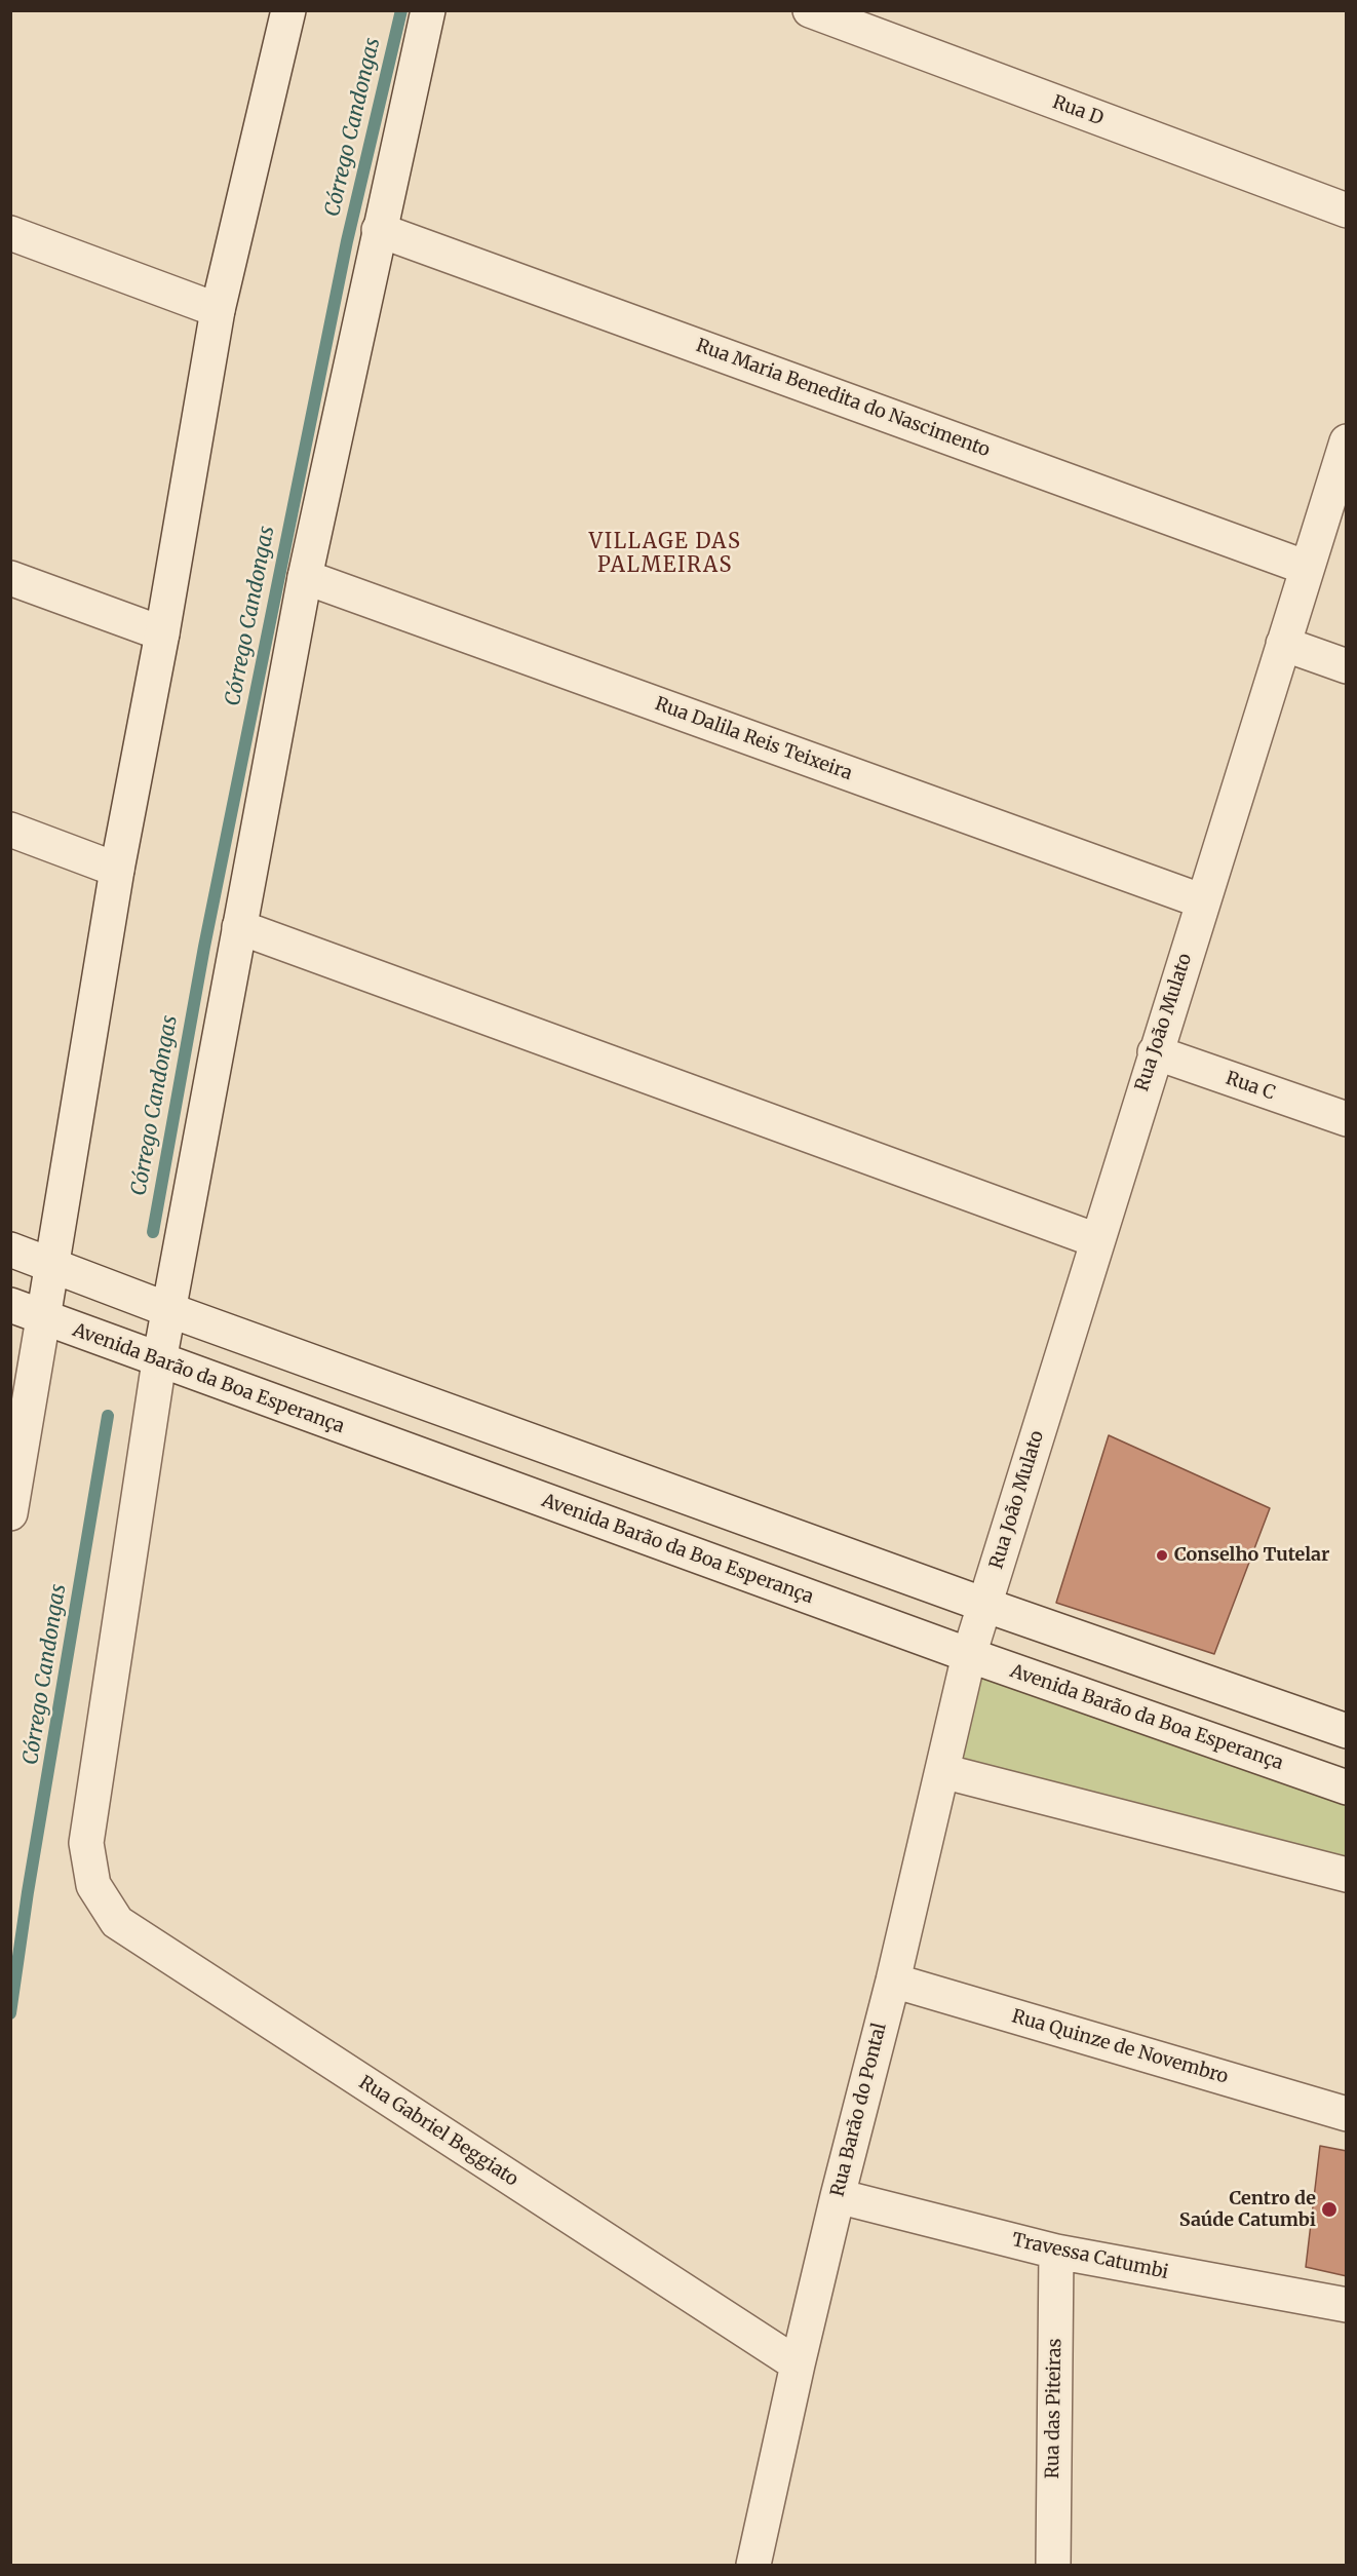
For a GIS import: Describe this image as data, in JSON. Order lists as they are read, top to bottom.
{
  "streets": {
    "street": [
      "Rua D",
      "Rua Maria Benedita do Nascimento",
      "Rua Dalila Reis Teixeira",
      "Rua João Mulato",
      "Rua C",
      "Avenida Barão da Boa Esperança",
      "Rua Quinze de Novembro",
      "Rua Barão do Pontal",
      "Rua Gabriel Beggiato",
      "Travessa Catumbi",
      "Rua das Piteiras"
    ]
  },
  "crossings": [
    ["Rua Maria Benedita do Nascimento", "Rua João Mulato"],
    ["Rua Dalila Reis Teixeira", "Rua João Mulato"],
    ["Rua João Mulato", "Rua C"],
    ["Rua João Mulato", "Avenida Barão da Boa Esperança"],
    ["Rua João Mulato", "Rua Barão do Pontal"],
    ["Avenida Barão da Boa Esperança", "Rua Barão do Pontal"],
    ["Avenida Barão da Boa Esperança", "Rua Gabriel Beggiato"],
    ["Rua Quinze de Novembro", "Rua Barão do Pontal"],
    ["Rua Barão do Pontal", "Rua Gabriel Beggiato"],
    ["Rua Barão do Pontal", "Travessa Catumbi"],
    ["Travessa Catumbi", "Rua das Piteiras"]
  ],
  "districts": ["VILLAGE DAS PALMEIRAS"],
  "water": ["Córrego Candongas"],
  "places": ["Conselho Tutelar", "Centro de Saúde Catumbi"]
}
